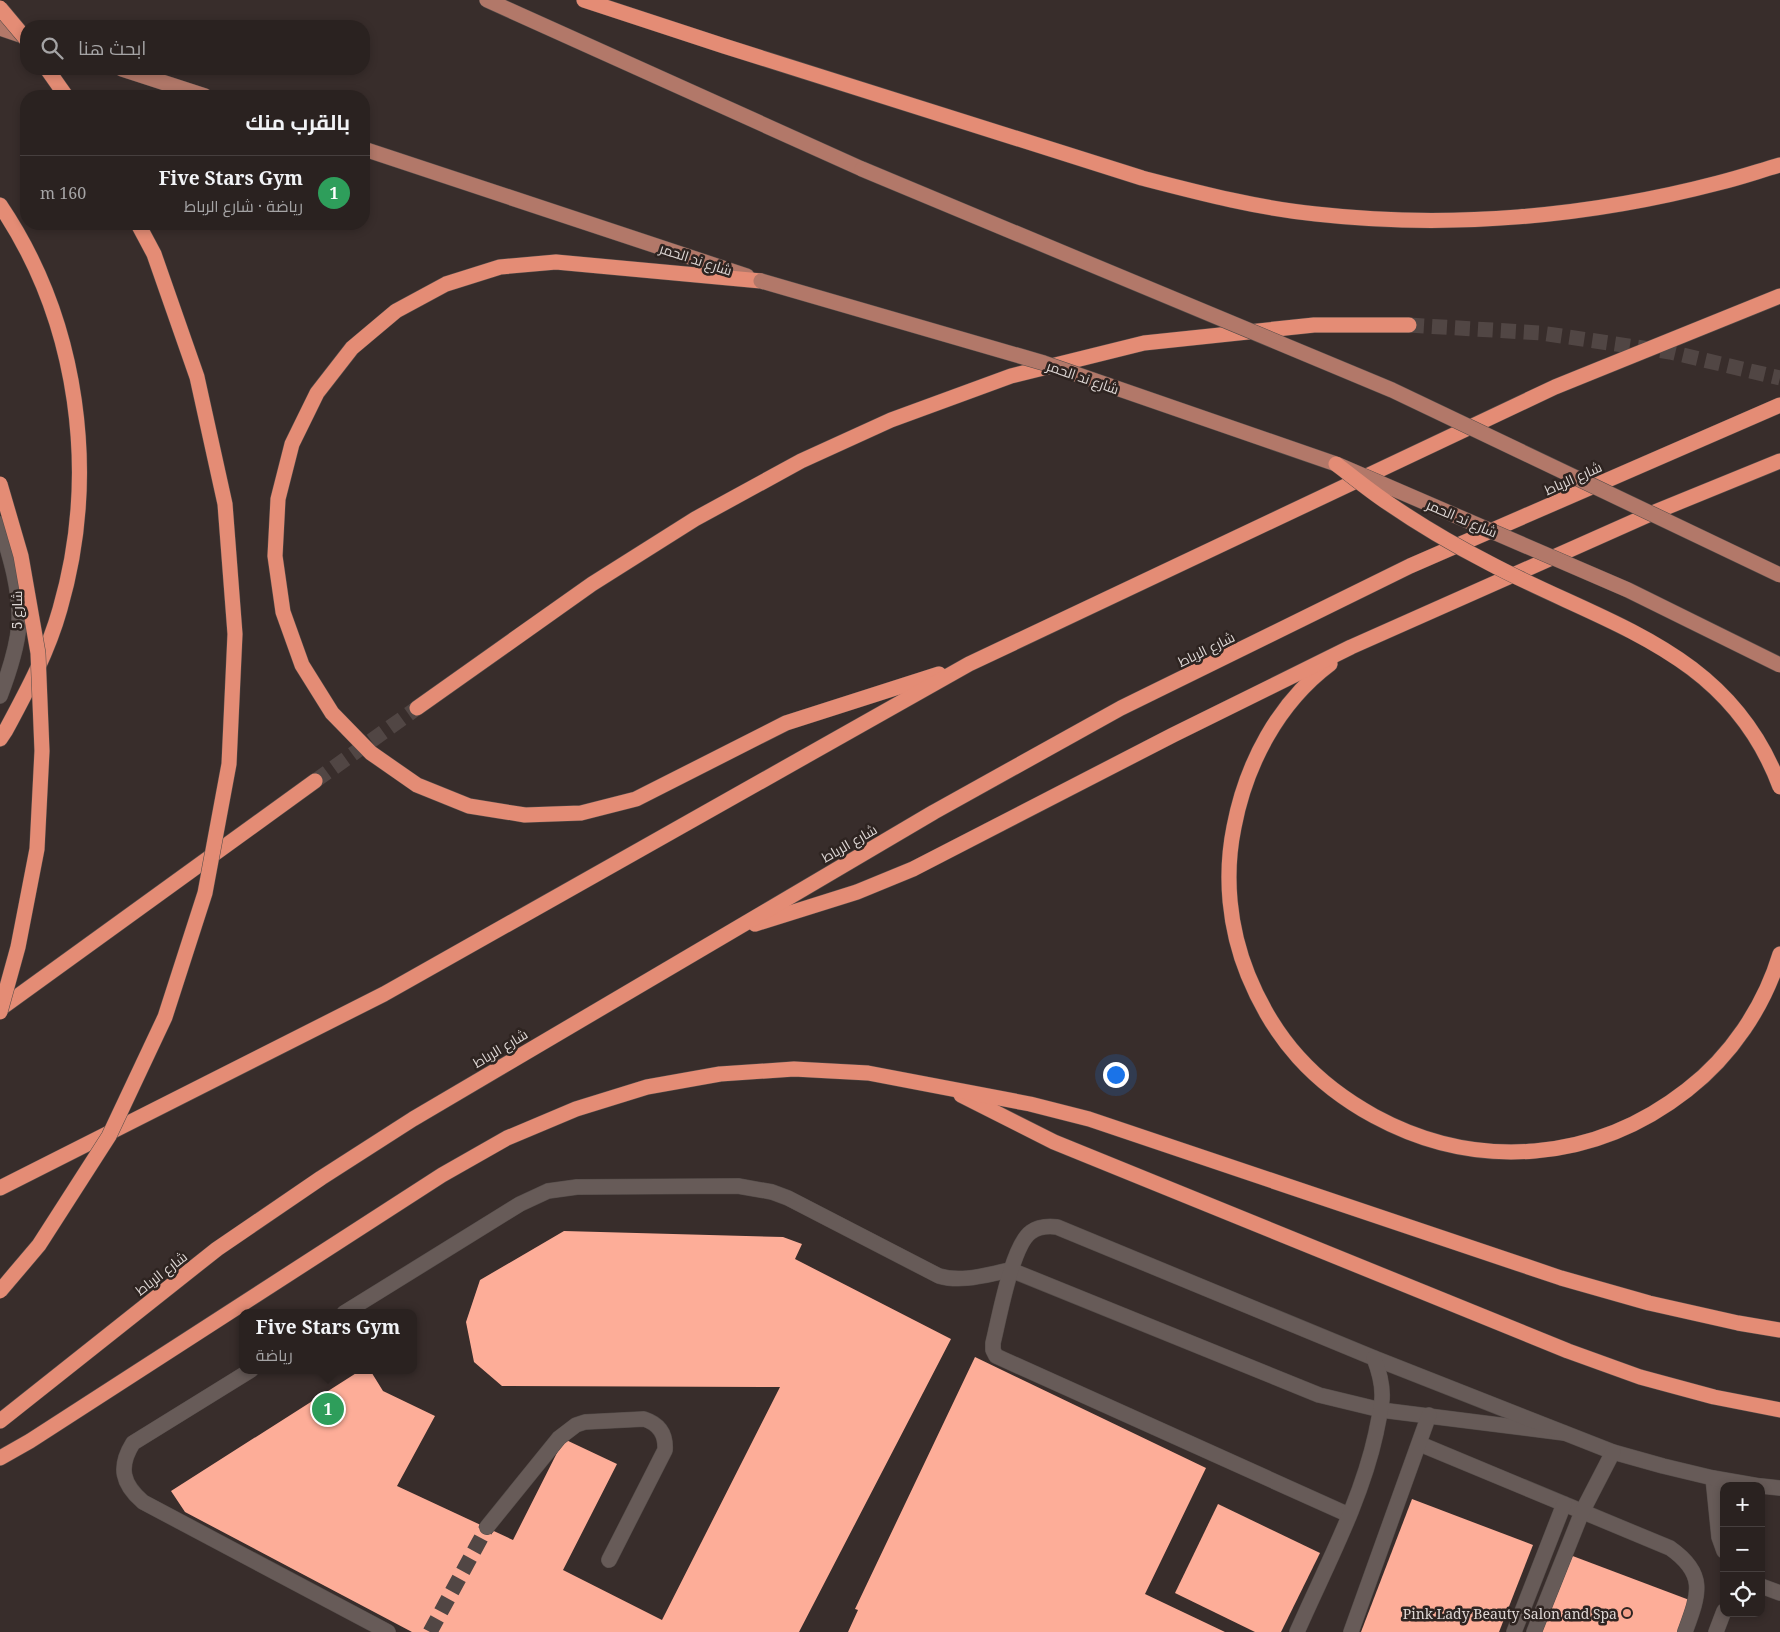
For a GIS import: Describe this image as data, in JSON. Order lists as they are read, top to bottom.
{
  "streets": {
    "highway": ["شارع الرباط"],
    "main road": ["شارع ند الحمر"],
    "street": ["شارع 5"]
  },
  "crossings": [
    ["شارع ند الحمر", "شارع الرباط"]
  ],
  "places": ["Pink Lady Beauty Salon and Spa"],
  "page": {
    "search": "ابحث هنا",
    "heading": "بالقرب منك",
    "list": [
      {
        "mark": "1",
        "name": "Five Stars Gym",
        "note": "رياضة · شارع الرباط",
        "value": "160 m"
      }
    ],
    "popup": ["Five Stars Gym", "رياضة"],
    "pins": "1",
    "map_buttons": ["+", "−"]
  }
}
